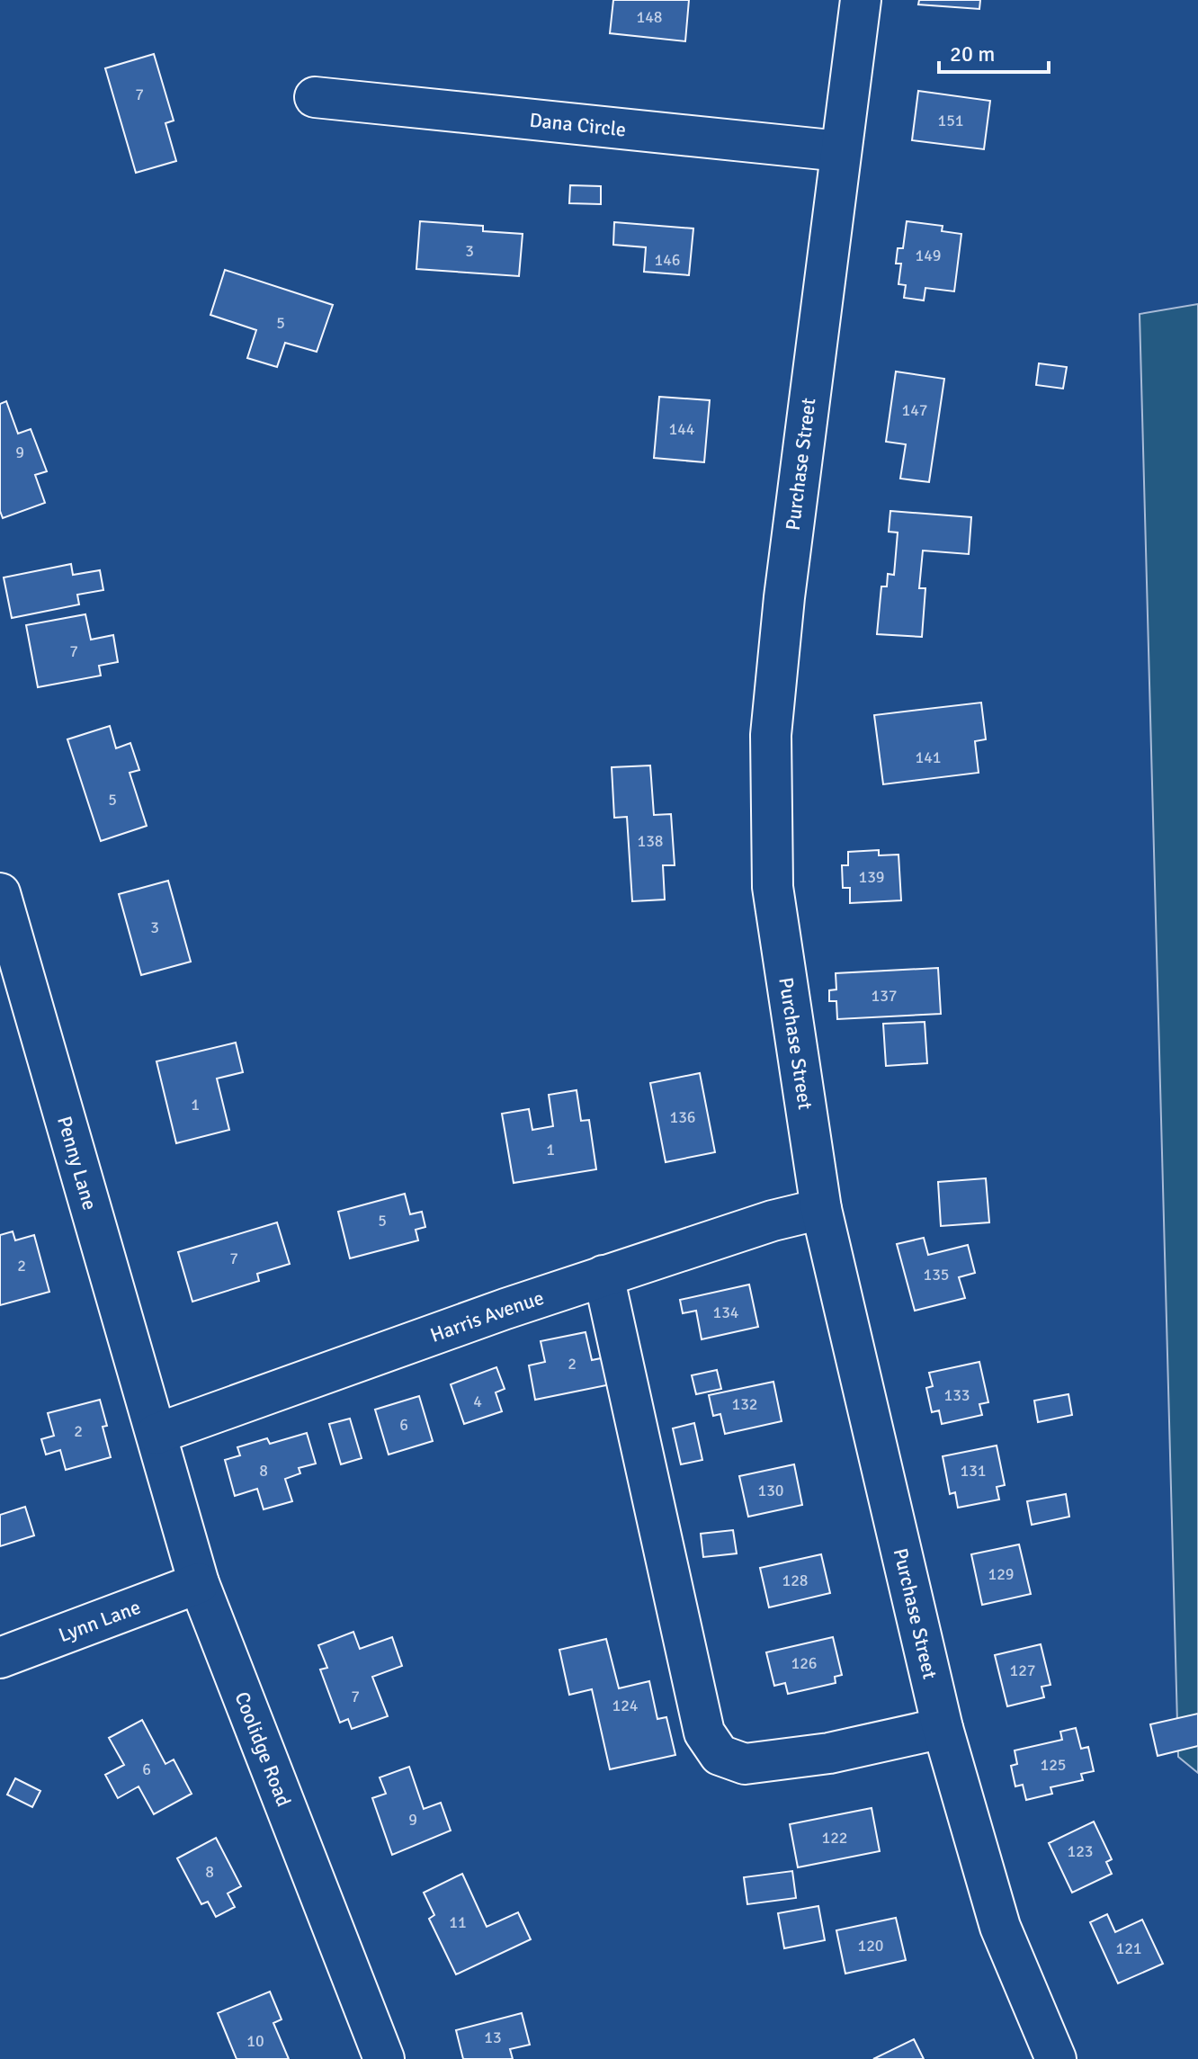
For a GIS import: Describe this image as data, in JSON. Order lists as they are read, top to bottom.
{
  "streets": {
    "street": [
      "Dana Circle",
      "Purchase Street",
      "Penny Lane",
      "Harris Avenue",
      "Lynn Lane",
      "Coolidge Road"
    ]
  },
  "crossings": [
    ["Dana Circle", "Purchase Street"],
    ["Purchase Street", "Harris Avenue"],
    ["Penny Lane", "Harris Avenue"],
    ["Penny Lane", "Coolidge Road"],
    ["Harris Avenue", "Coolidge Road"],
    ["Lynn Lane", "Coolidge Road"]
  ],
  "house_numbers": [
    "148",
    "7",
    "151",
    "3",
    "149",
    "146",
    "5",
    "147",
    "144",
    "9",
    "7",
    "141",
    "5",
    "138",
    "139",
    "3",
    "137",
    "1",
    "136",
    "1",
    "5",
    "7",
    "2",
    "135",
    "134",
    "2",
    "133",
    "4",
    "132",
    "6",
    "2",
    "8",
    "131",
    "130",
    "129",
    "128",
    "126",
    "127",
    "7",
    "124",
    "125",
    "6",
    "9",
    "122",
    "123",
    "8",
    "11",
    "120",
    "121",
    "13",
    "10"
  ],
  "scale_bar": "20 m"
}
